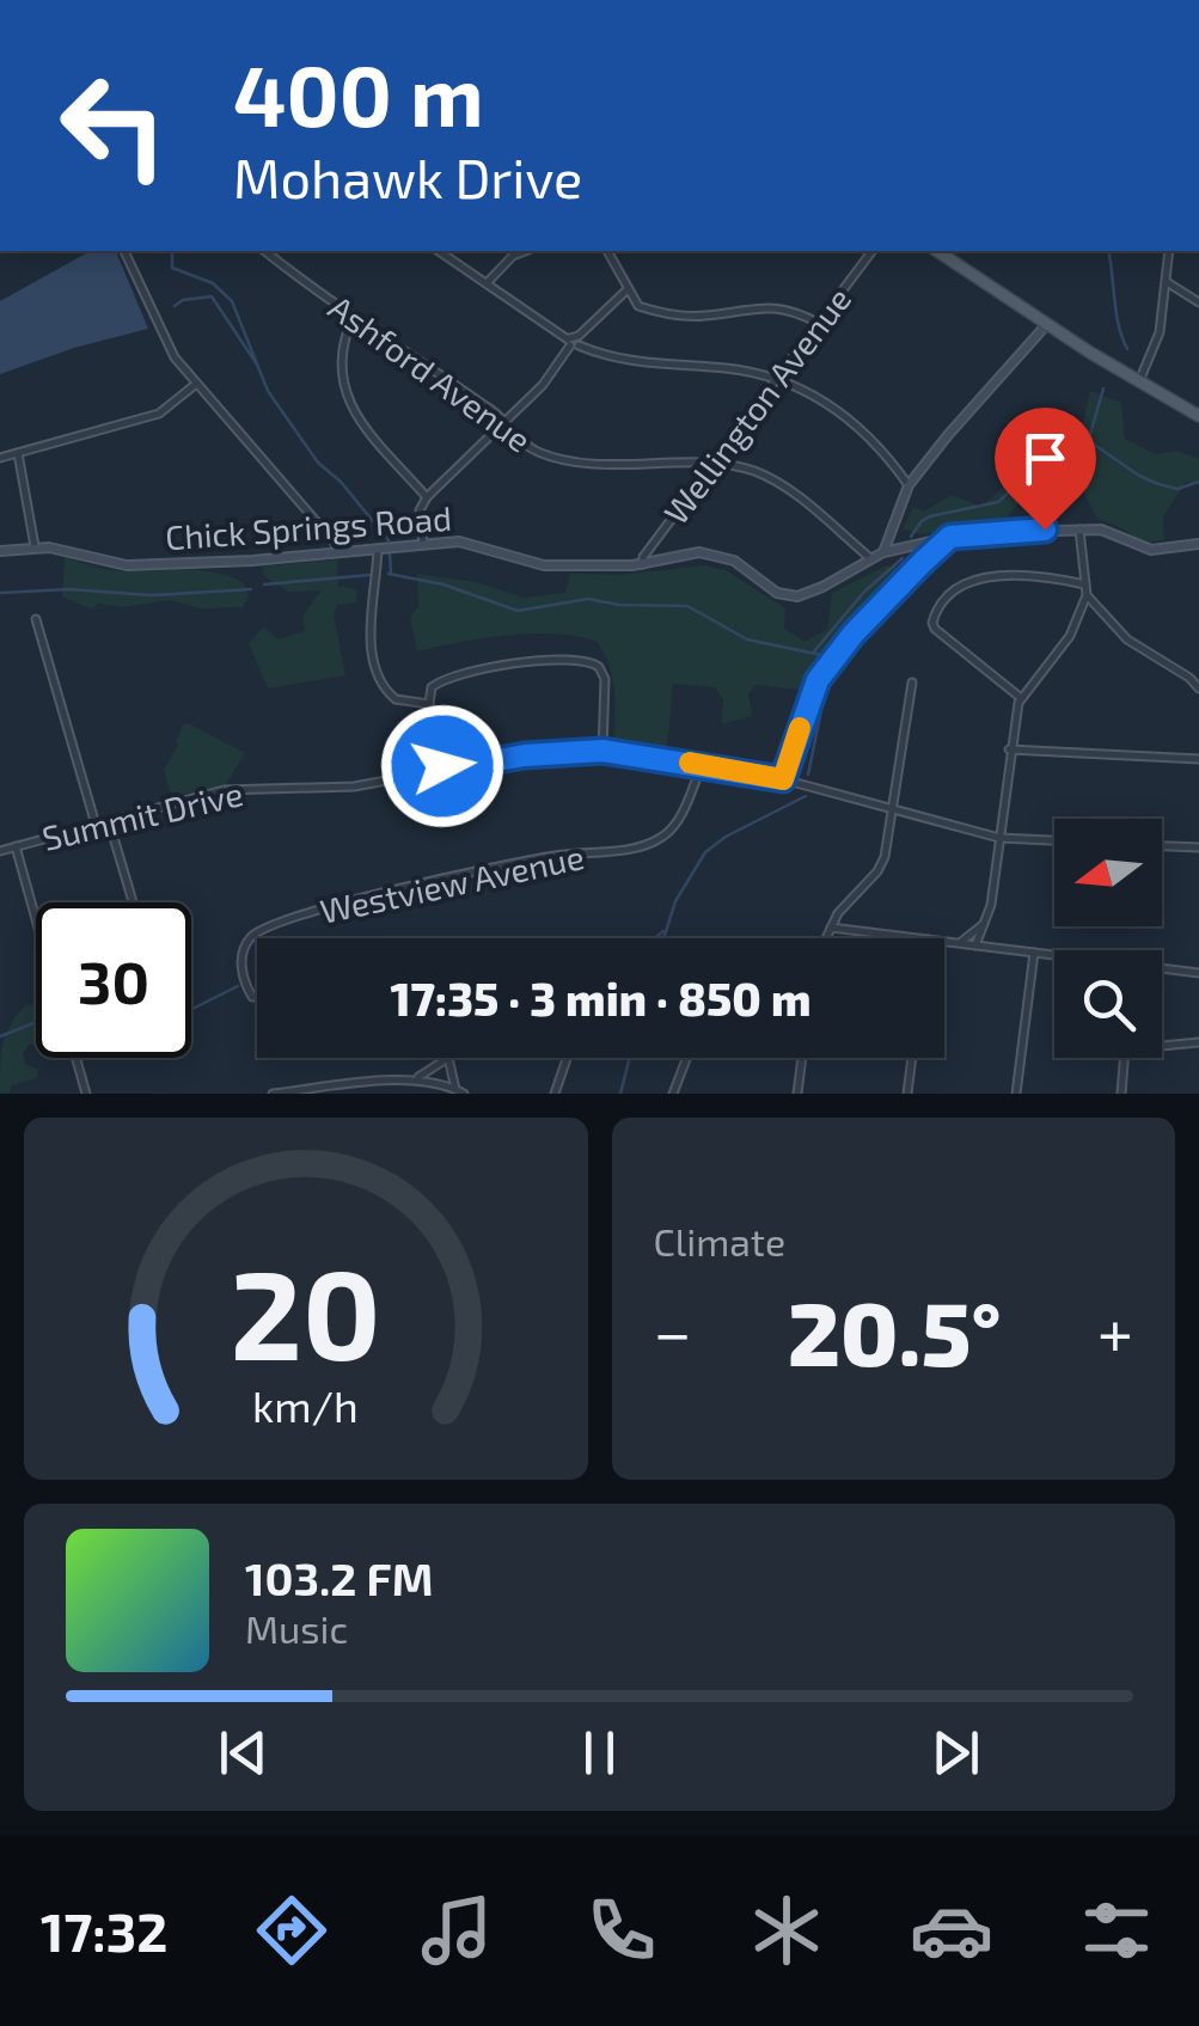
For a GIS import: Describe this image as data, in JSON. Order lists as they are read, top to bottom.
{
  "streets": {
    "street": [
      "Ashford Avenue",
      "Wellington Avenue",
      "Chick Springs Road",
      "Summit Drive",
      "Westview Avenue"
    ]
  },
  "crossings": [
    ["Ashford Avenue", "Wellington Avenue"],
    ["Ashford Avenue", "Chick Springs Road"],
    ["Wellington Avenue", "Chick Springs Road"],
    ["Summit Drive", "Westview Avenue"]
  ],
  "north": "left",
  "page": {
    "turn": ["400 m", "Mohawk Drive"],
    "limit": "30",
    "trip": "17:35 · 3 min · 850 m",
    "tile": "Climate",
    "heat": ["−", "20.5°", "+"],
    "song": ["103.2 FM", "Music"],
    "tabs": "17:32",
    "gauge": ["20", "km/h"]
  }
}
